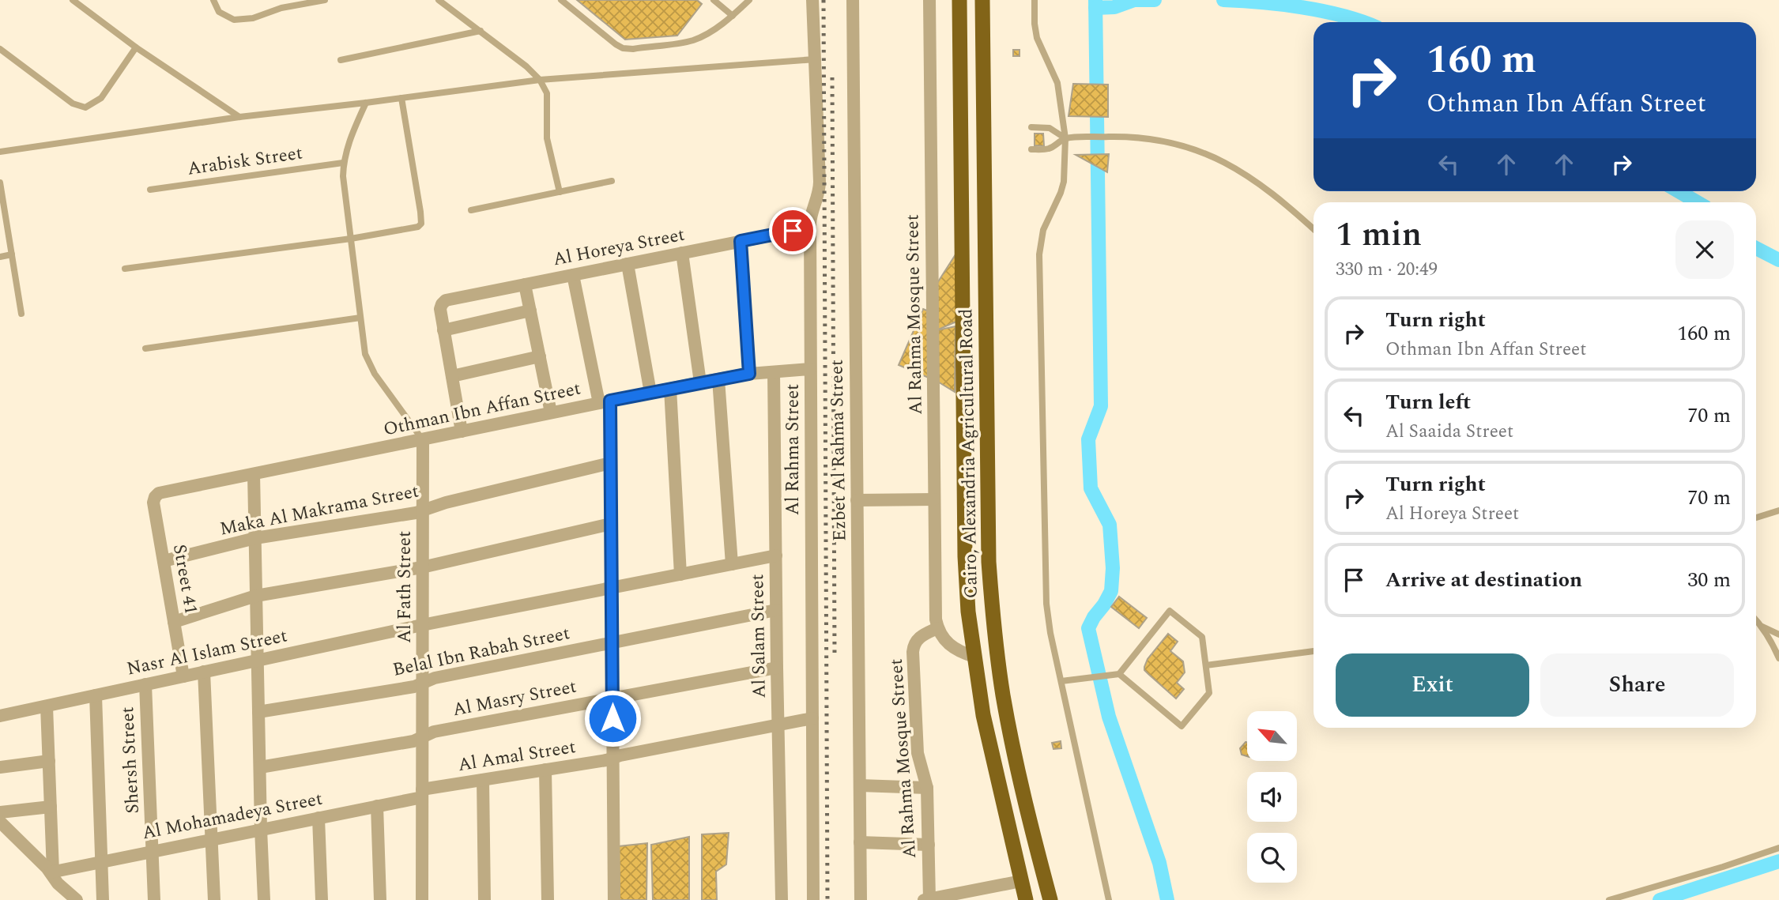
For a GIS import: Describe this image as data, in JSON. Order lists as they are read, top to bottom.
{
  "streets": {
    "highway": ["Cairo, Alexandria Agricultural Road"],
    "street": [
      "Al Horeya Street",
      "Al Rahma Mosque Street",
      "Othman Ibn Affan Street",
      "Al Rahma Street",
      "Ezbet Al Rahma Street",
      "Maka Al Makrama Street",
      "Street 41",
      "Al Fath Street",
      "Al Salam Street",
      "Belal Ibn Rabah Street",
      "Nasr Al Islam Street",
      "Al Masry Street",
      "Al Amal Street",
      "Shersh Street",
      "Al Mohamadeya Street"
    ],
    "lane": ["Arabisk Street"]
  },
  "crossings": [
    ["Al Horeya Street", "Al Rahma Street"],
    ["Othman Ibn Affan Street", "Al Rahma Street"],
    ["Othman Ibn Affan Street", "Street 41"],
    ["Othman Ibn Affan Street", "Al Fath Street"],
    ["Othman Ibn Affan Street", "Al Salam Street"],
    ["Al Rahma Street", "Al Amal Street"],
    ["Maka Al Makrama Street", "Street 41"],
    ["Maka Al Makrama Street", "Al Fath Street"],
    ["Street 41", "Nasr Al Islam Street"],
    ["Al Fath Street", "Belal Ibn Rabah Street"],
    ["Al Fath Street", "Nasr Al Islam Street"],
    ["Al Fath Street", "Al Masry Street"],
    ["Al Fath Street", "Al Amal Street"],
    ["Al Fath Street", "Al Mohamadeya Street"],
    ["Al Salam Street", "Belal Ibn Rabah Street"],
    ["Al Salam Street", "Nasr Al Islam Street"],
    ["Al Salam Street", "Al Masry Street"],
    ["Al Salam Street", "Al Amal Street"],
    ["Nasr Al Islam Street", "Shersh Street"],
    ["Al Amal Street", "Al Mohamadeya Street"],
    ["Shersh Street", "Al Mohamadeya Street"]
  ],
  "north": "top left",
  "page": {
    "turn": ["160 m", "Othman Ibn Affan Street"],
    "heading": ["1 min", "330 m · 20:49"],
    "list": [
      {
        "name": "Turn right",
        "note": "Othman Ibn Affan Street",
        "value": "160 m"
      },
      {
        "name": "Turn left",
        "note": "Al Saaida Street",
        "value": "70 m"
      },
      {
        "name": "Turn right",
        "note": "Al Horeya Street",
        "value": "70 m"
      },
      {
        "name": "Arrive at destination",
        "value": "30 m"
      }
    ],
    "buttons": ["Exit", "Share"]
  }
}
